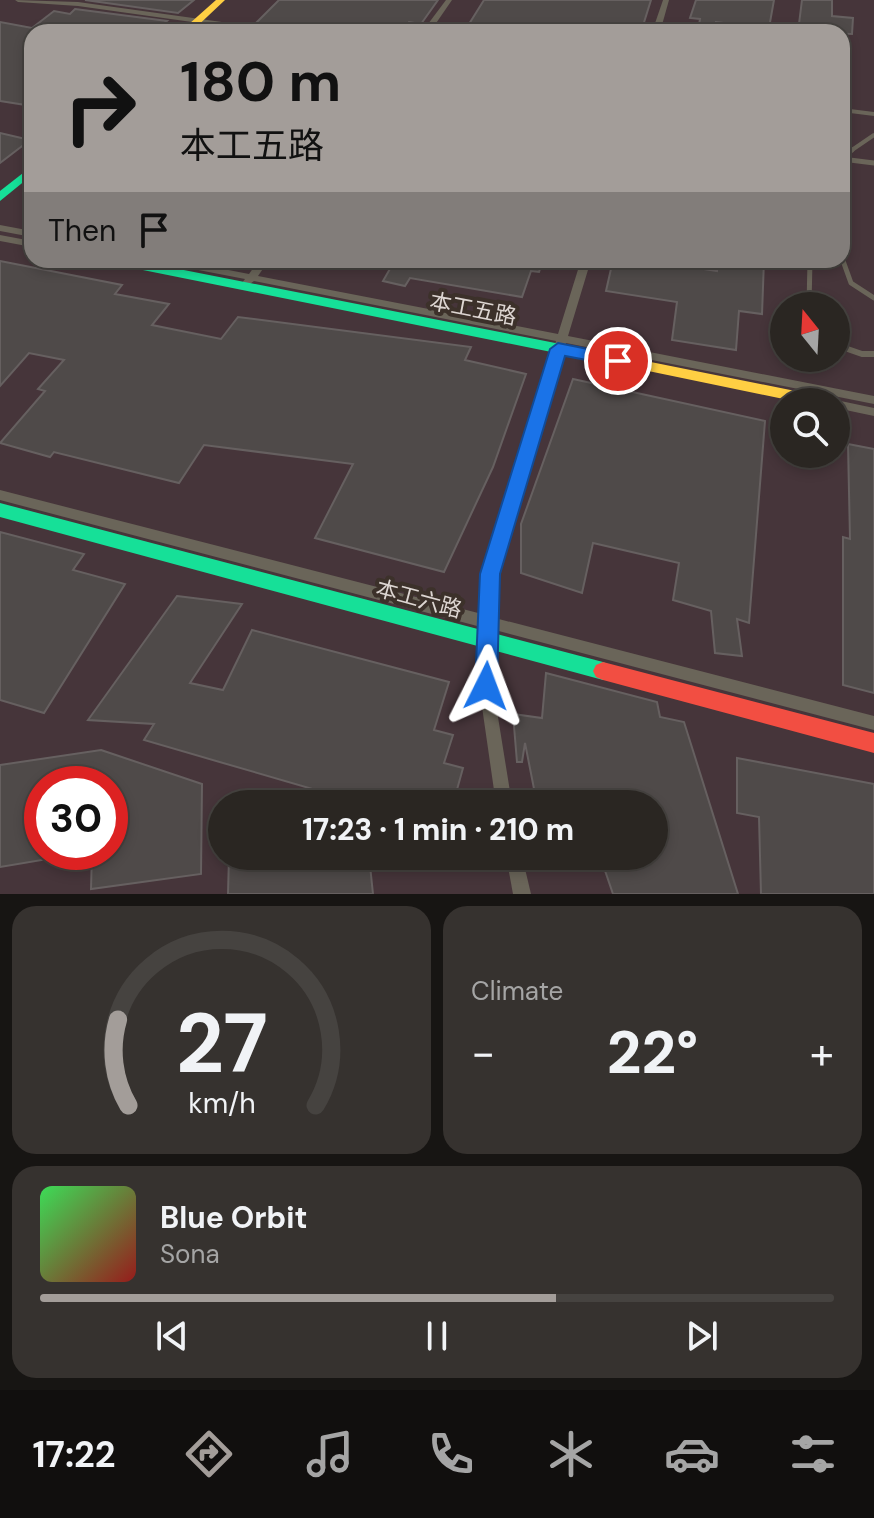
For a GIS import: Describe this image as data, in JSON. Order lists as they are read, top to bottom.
{
  "streets": {
    "street": ["本工五路", "本工六路"]
  },
  "north": "top",
  "page": {
    "turn": ["180 m", "本工五路"],
    "then": "Then",
    "limit": "30",
    "trip": "17:23 · 1 min · 210 m",
    "tile": "Climate",
    "heat": ["−", "22°", "+"],
    "song": ["Blue Orbit", "Sona"],
    "tabs": "17:22",
    "gauge": ["27", "km/h"]
  }
}
